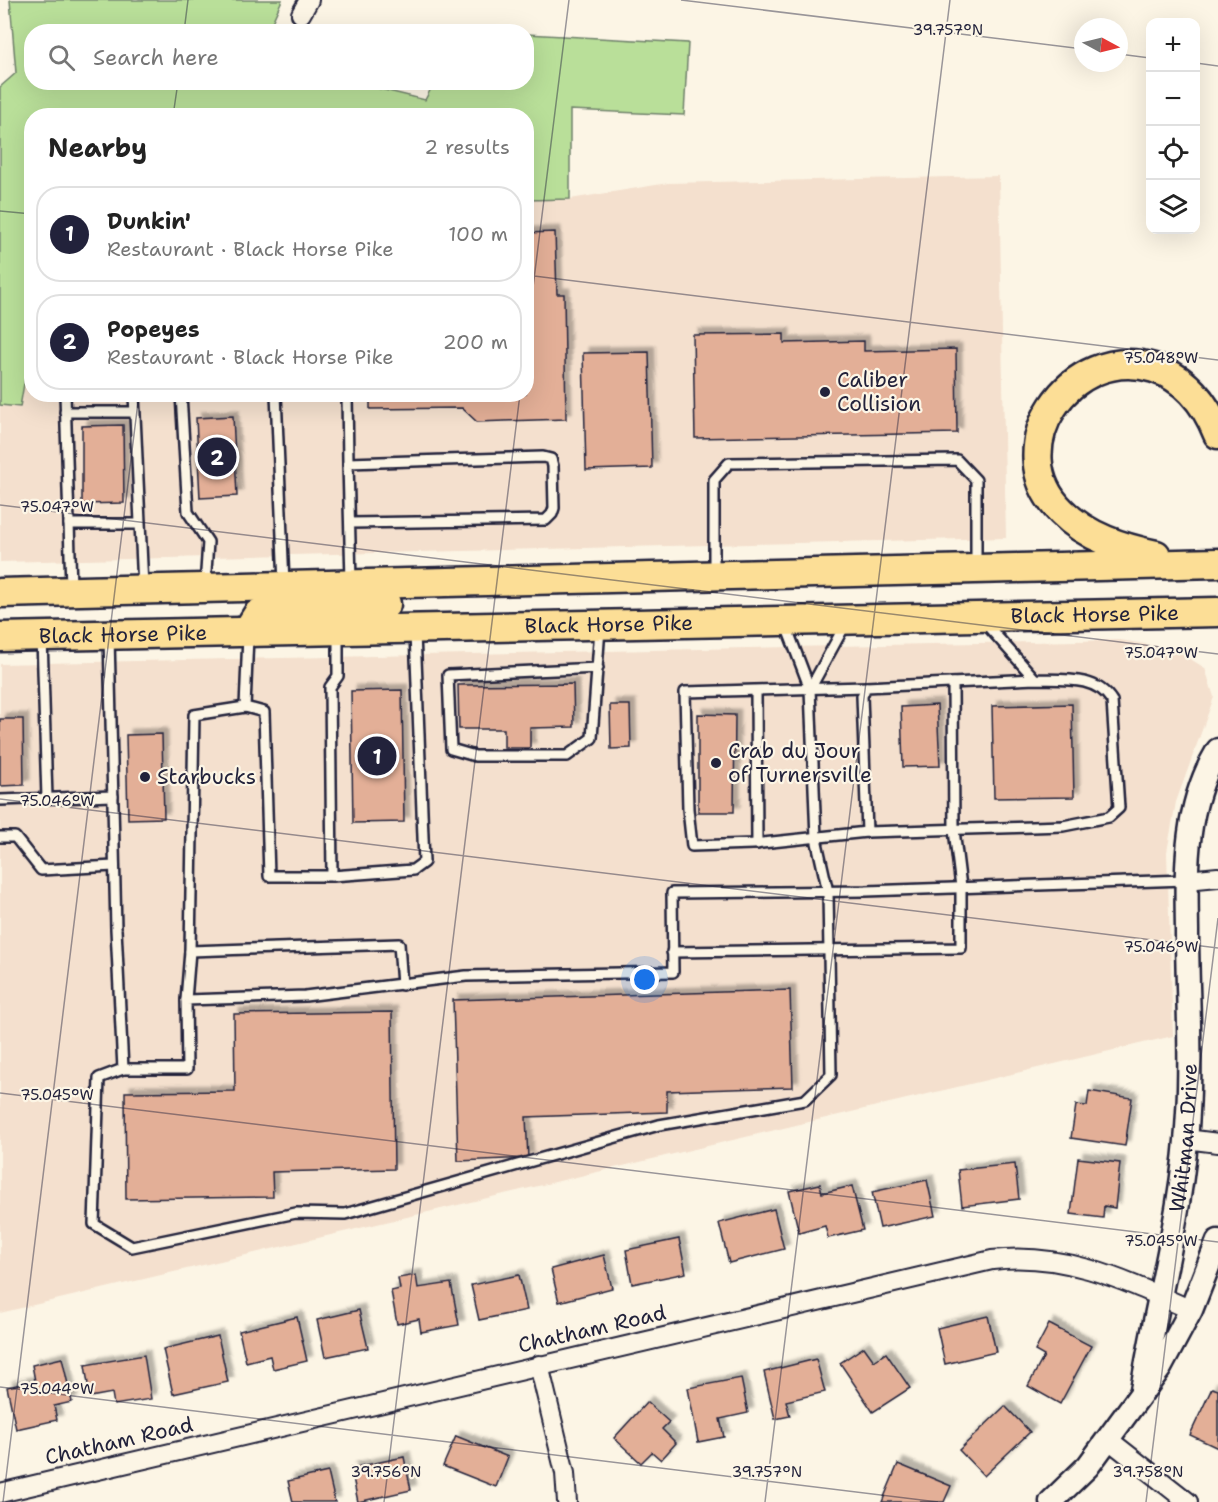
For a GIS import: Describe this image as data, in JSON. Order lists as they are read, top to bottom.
{
  "streets": {
    "highway": ["Black Horse Pike"],
    "street": ["Whitman Drive", "Chatham Road"]
  },
  "crossings": [
    ["Whitman Drive", "Chatham Road"]
  ],
  "places": ["Caliber Collision", "Crab du Jour of Turnersville", "Starbucks"],
  "north": "right",
  "page": {
    "map_buttons": ["+", "−"],
    "search": "Search here",
    "heading": ["Nearby", "2 results"],
    "list": [
      {
        "mark": "1",
        "name": "Dunkin'",
        "note": "Restaurant · Black Horse Pike",
        "value": "100 m"
      },
      {
        "mark": "2",
        "name": "Popeyes",
        "note": "Restaurant · Black Horse Pike",
        "value": "200 m"
      }
    ],
    "pins": ["2", "1"]
  },
  "coordinates": [
    "39.757°N",
    "75.048°W",
    "75.047°W",
    "75.046°W",
    "75.045°W",
    "75.044°W",
    "39.756°N",
    "39.758°N"
  ]
}
